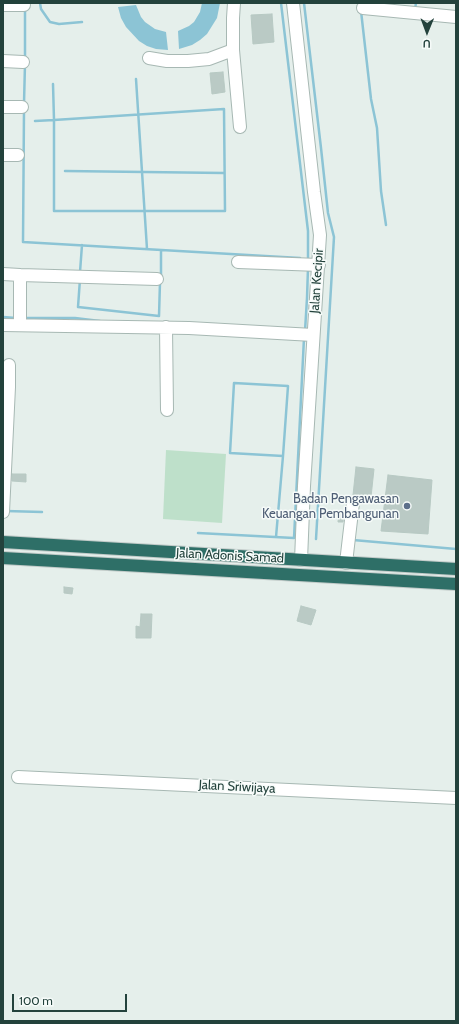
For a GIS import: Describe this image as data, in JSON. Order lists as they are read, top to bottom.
{
  "streets": {
    "highway": ["Jalan Adonis Samad"],
    "street": ["Jalan Kecipir", "Jalan Sriwijaya"]
  },
  "places": ["Badan Pengawasan Keuangan Pembangunan"],
  "scale_bar": "100 m",
  "north": "bottom"
}
